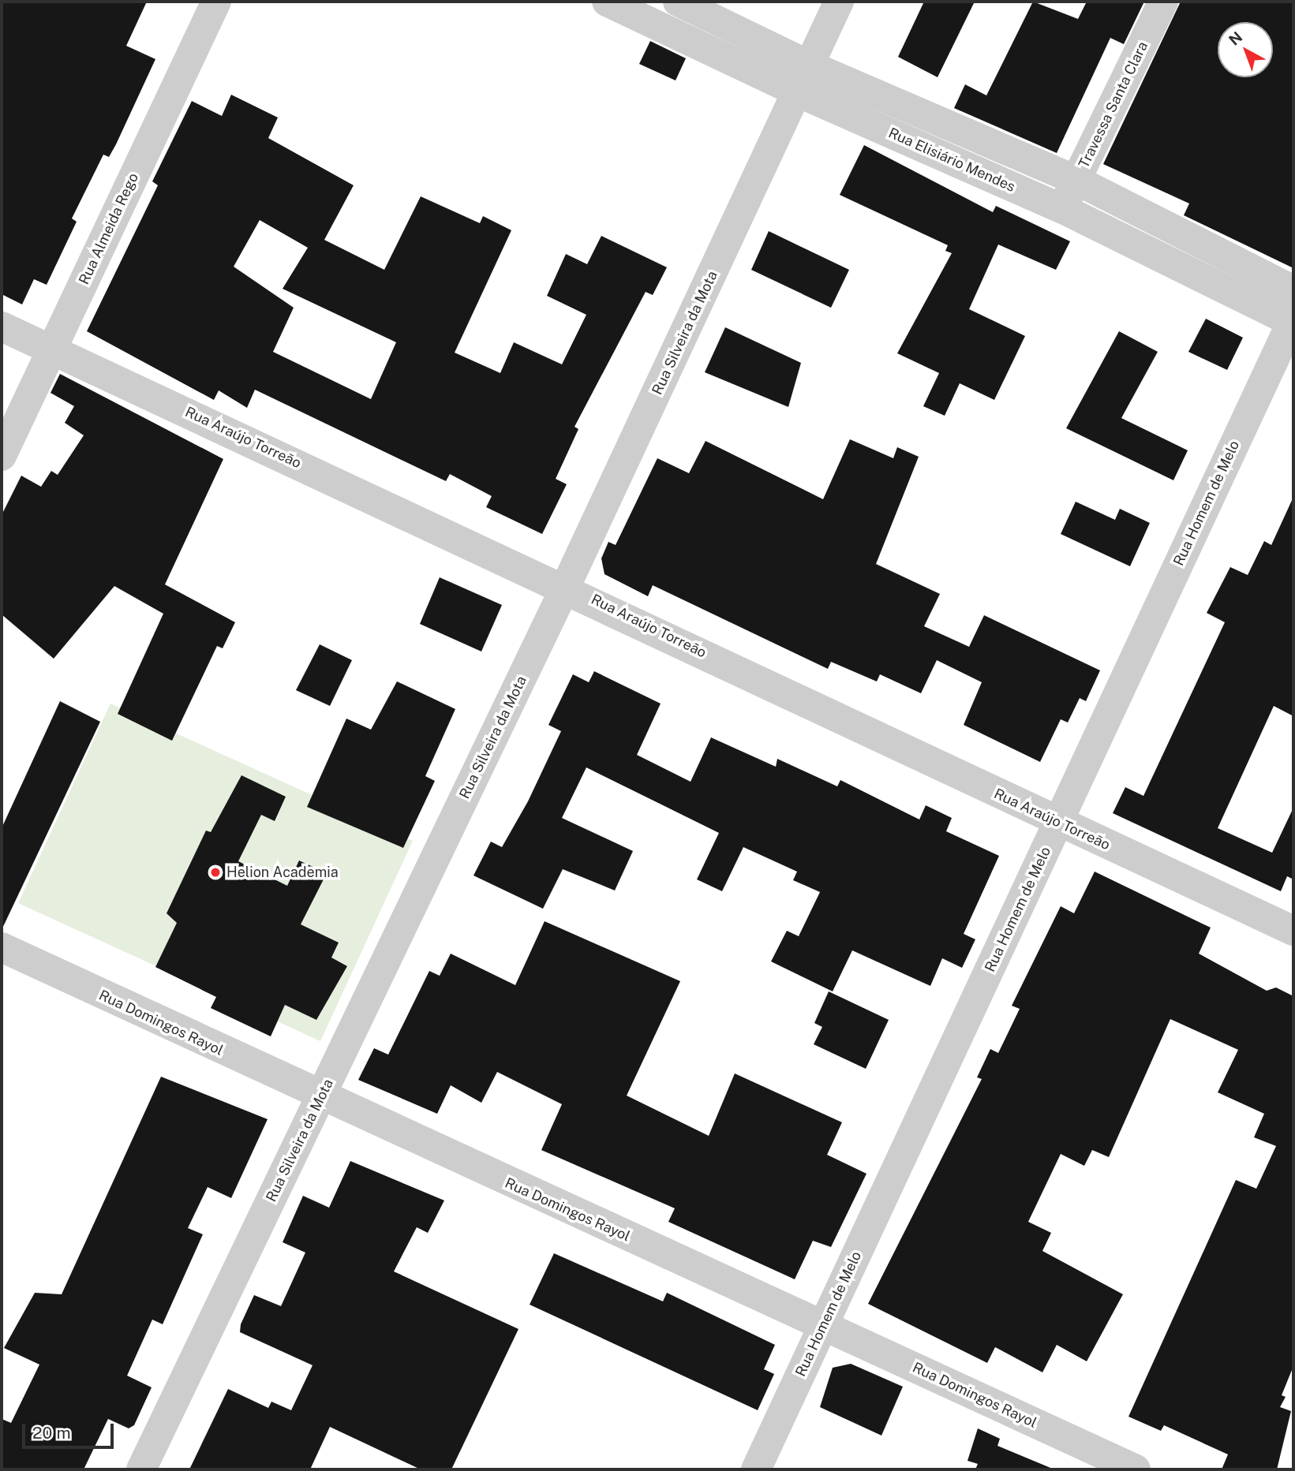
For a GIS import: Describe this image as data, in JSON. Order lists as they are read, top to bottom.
{
  "streets": {
    "street": [
      "Travessa Santa Clara",
      "Rua Elisiário Mendes",
      "Rua Almeida Rego",
      "Rua Silveira da Mota",
      "Rua Araújo Torreão",
      "Rua Homem de Melo",
      "Rua Domingos Rayol"
    ]
  },
  "crossings": [
    ["Travessa Santa Clara", "Rua Elisiário Mendes"],
    ["Rua Elisiário Mendes", "Rua Silveira da Mota"],
    ["Rua Elisiário Mendes", "Rua Homem de Melo"],
    ["Rua Almeida Rego", "Rua Araújo Torreão"],
    ["Rua Silveira da Mota", "Rua Araújo Torreão"],
    ["Rua Silveira da Mota", "Rua Domingos Rayol"],
    ["Rua Araújo Torreão", "Rua Homem de Melo"],
    ["Rua Homem de Melo", "Rua Domingos Rayol"]
  ],
  "places": ["Helion Academia"],
  "scale_bar": "20 m",
  "north": "top left"
}
